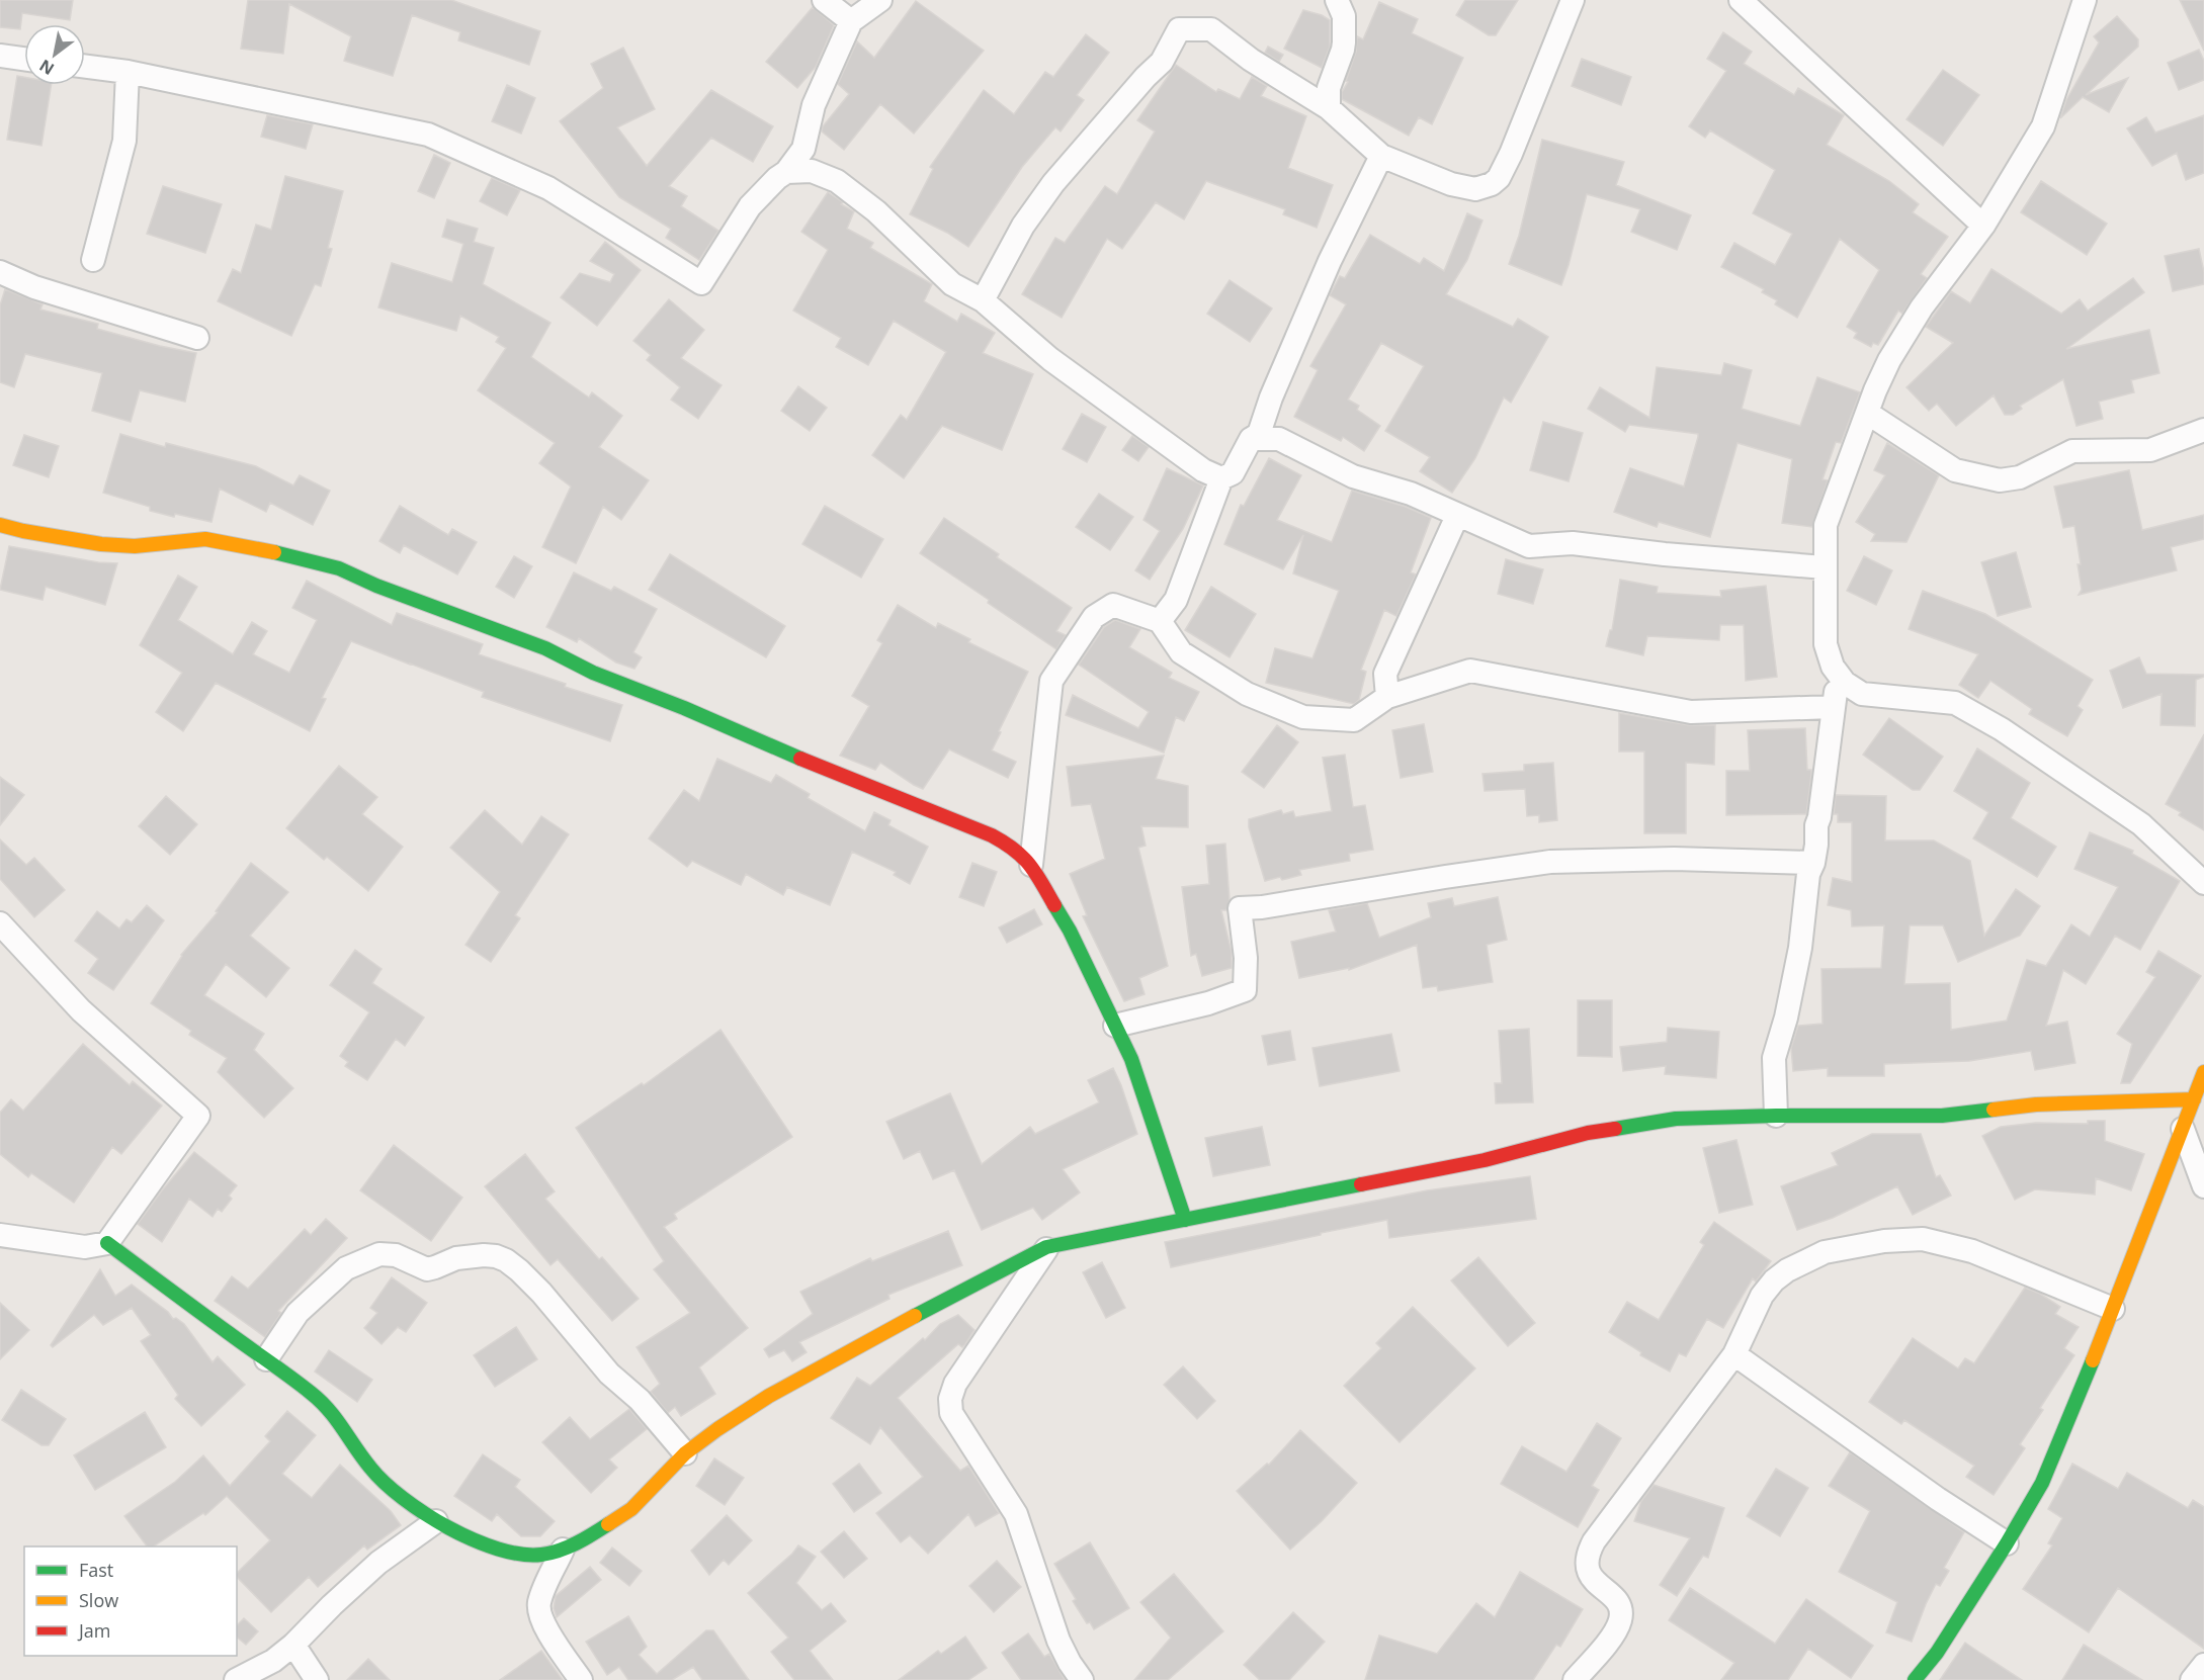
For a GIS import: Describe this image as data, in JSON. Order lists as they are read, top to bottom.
{
  "legend": ["Fast", "Slow", "Jam"],
  "north": "bottom left"
}
